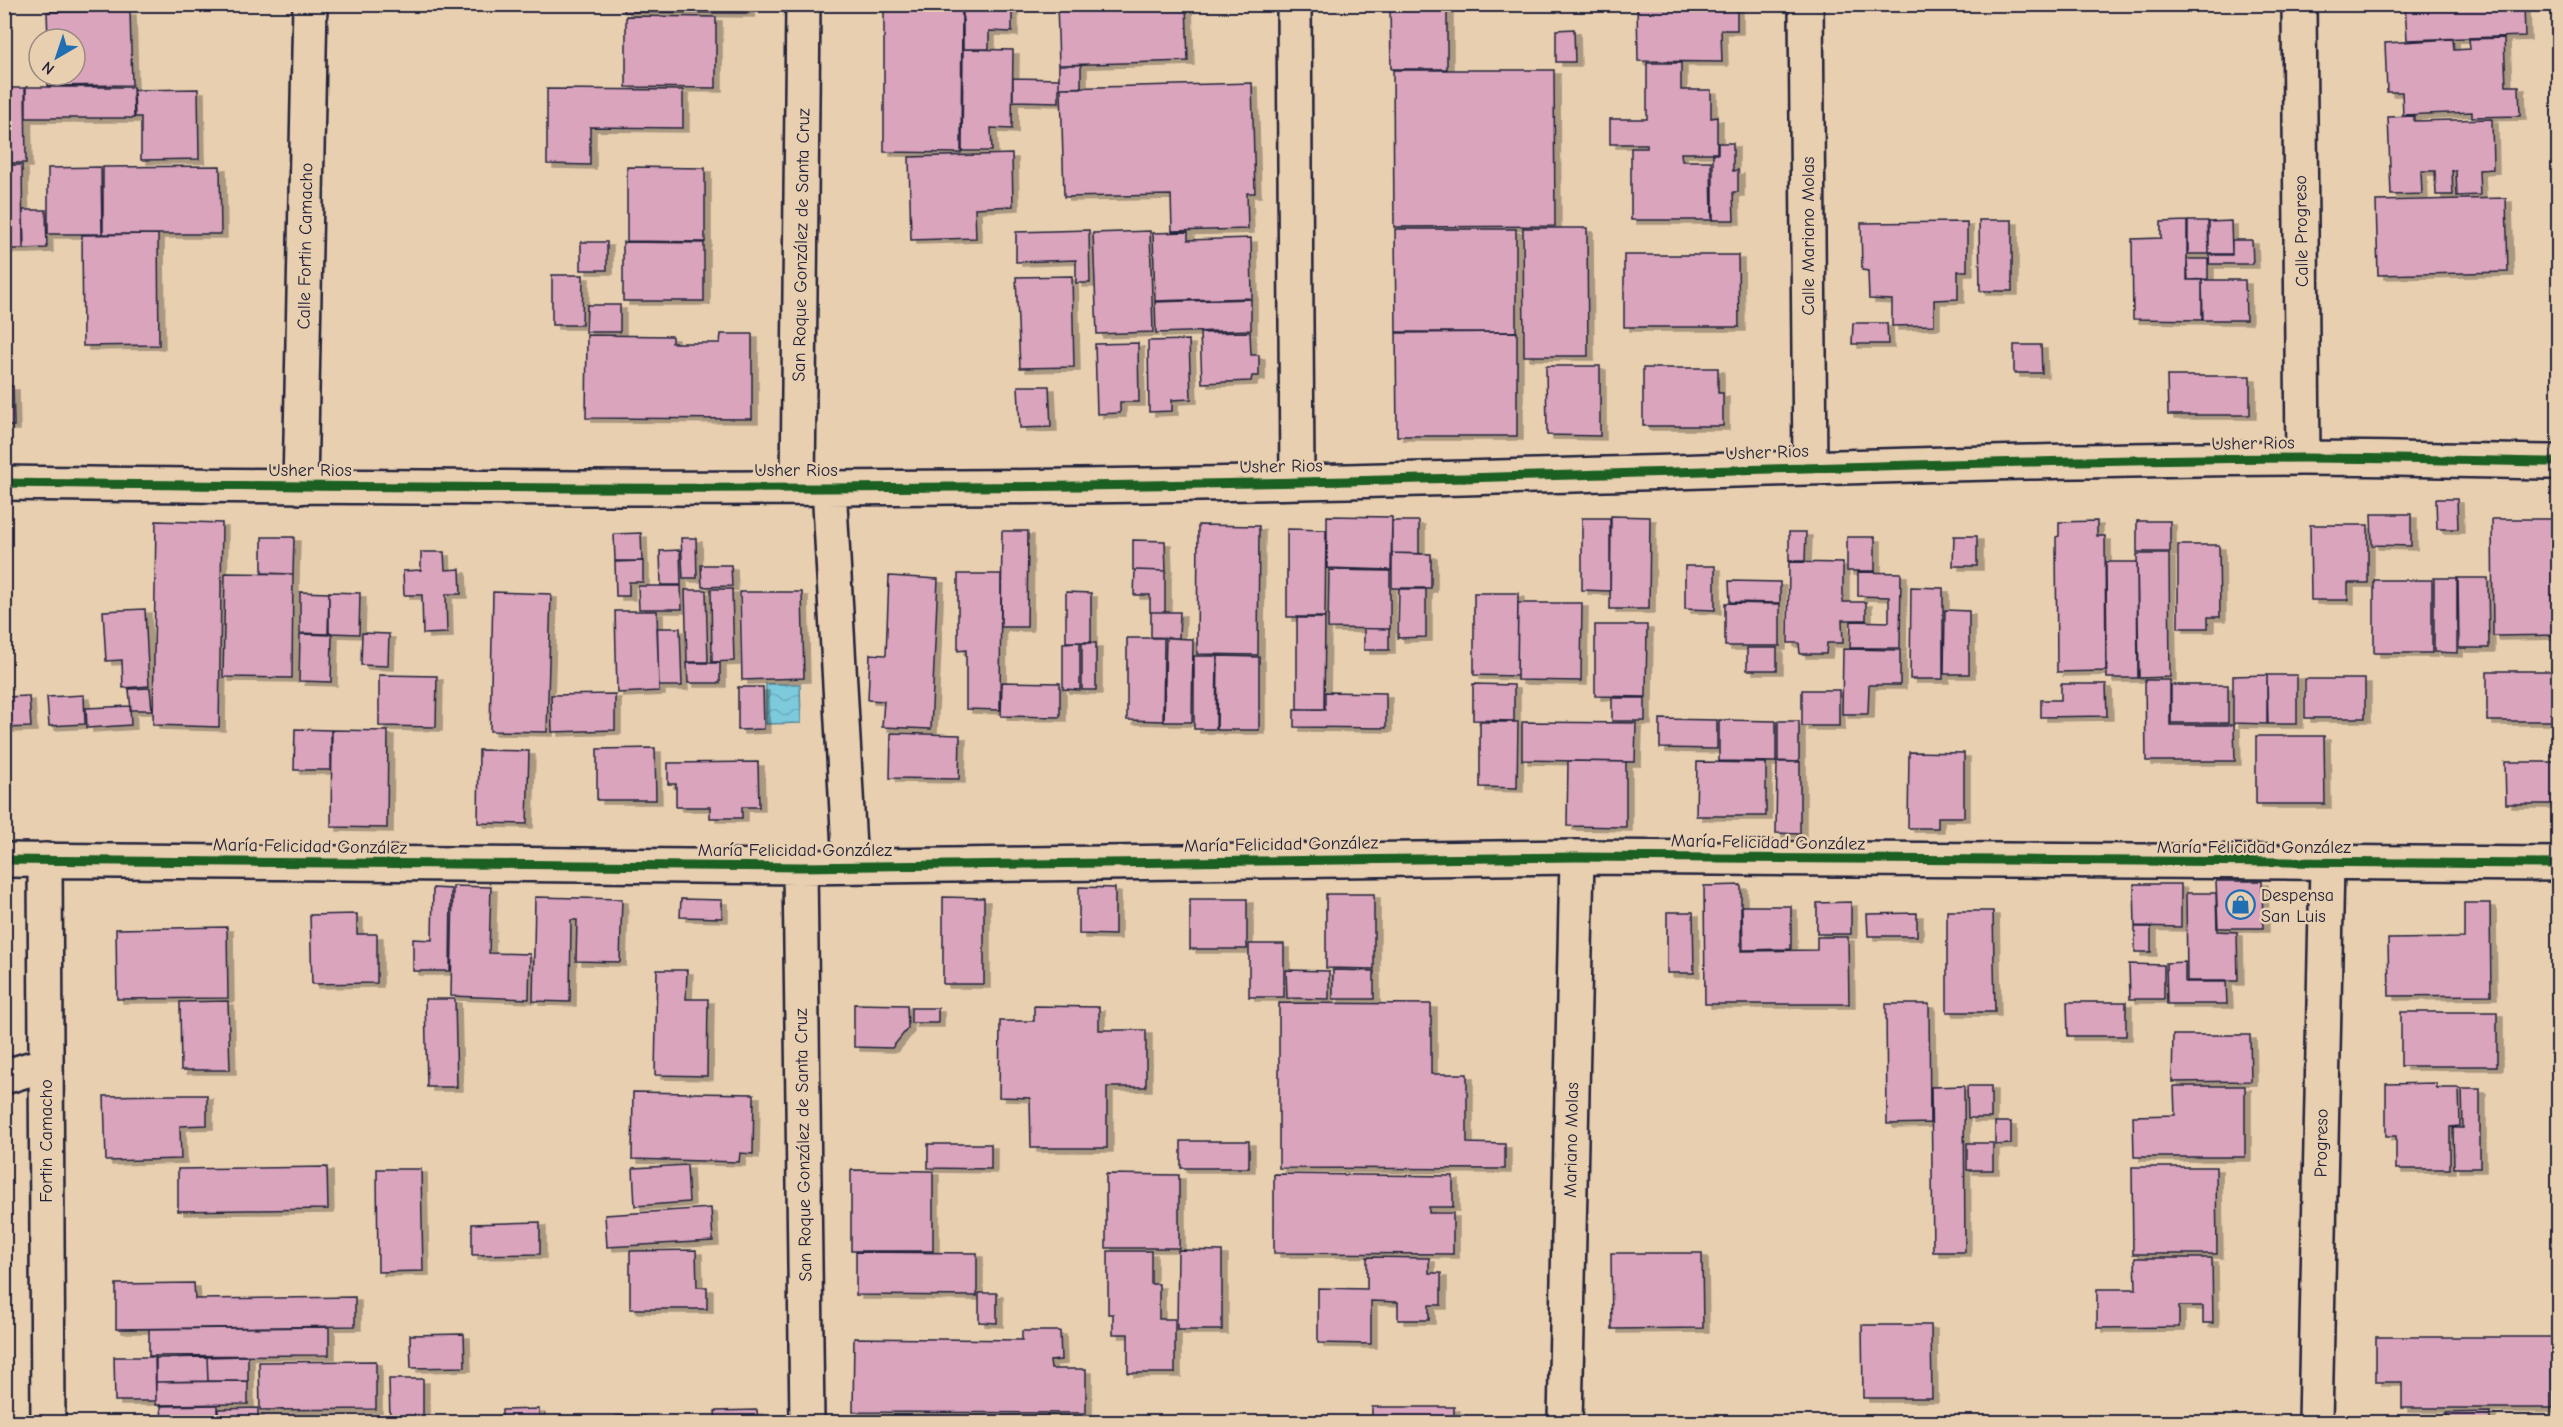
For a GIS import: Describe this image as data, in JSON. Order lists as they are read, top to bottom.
{
  "streets": {
    "street": [
      "Calle Progreso",
      "Calle Mariano Molas",
      "San Roque González de Santa Cruz",
      "Calle Fortin Camacho",
      "Usher Rios",
      "María Felicidad González",
      "Mariano Molas",
      "Fortin Camacho",
      "Progreso"
    ]
  },
  "crossings": [
    ["Calle Progreso", "Usher Rios"],
    ["Calle Mariano Molas", "Usher Rios"],
    ["San Roque González de Santa Cruz", "Usher Rios"],
    ["San Roque González de Santa Cruz", "María Felicidad González"],
    ["Calle Fortin Camacho", "Usher Rios"],
    ["María Felicidad González", "Mariano Molas"],
    ["María Felicidad González", "Fortin Camacho"],
    ["María Felicidad González", "Progreso"]
  ],
  "places": {
    "shop": ["Despensa San Luis"]
  },
  "north": "bottom left"
}
